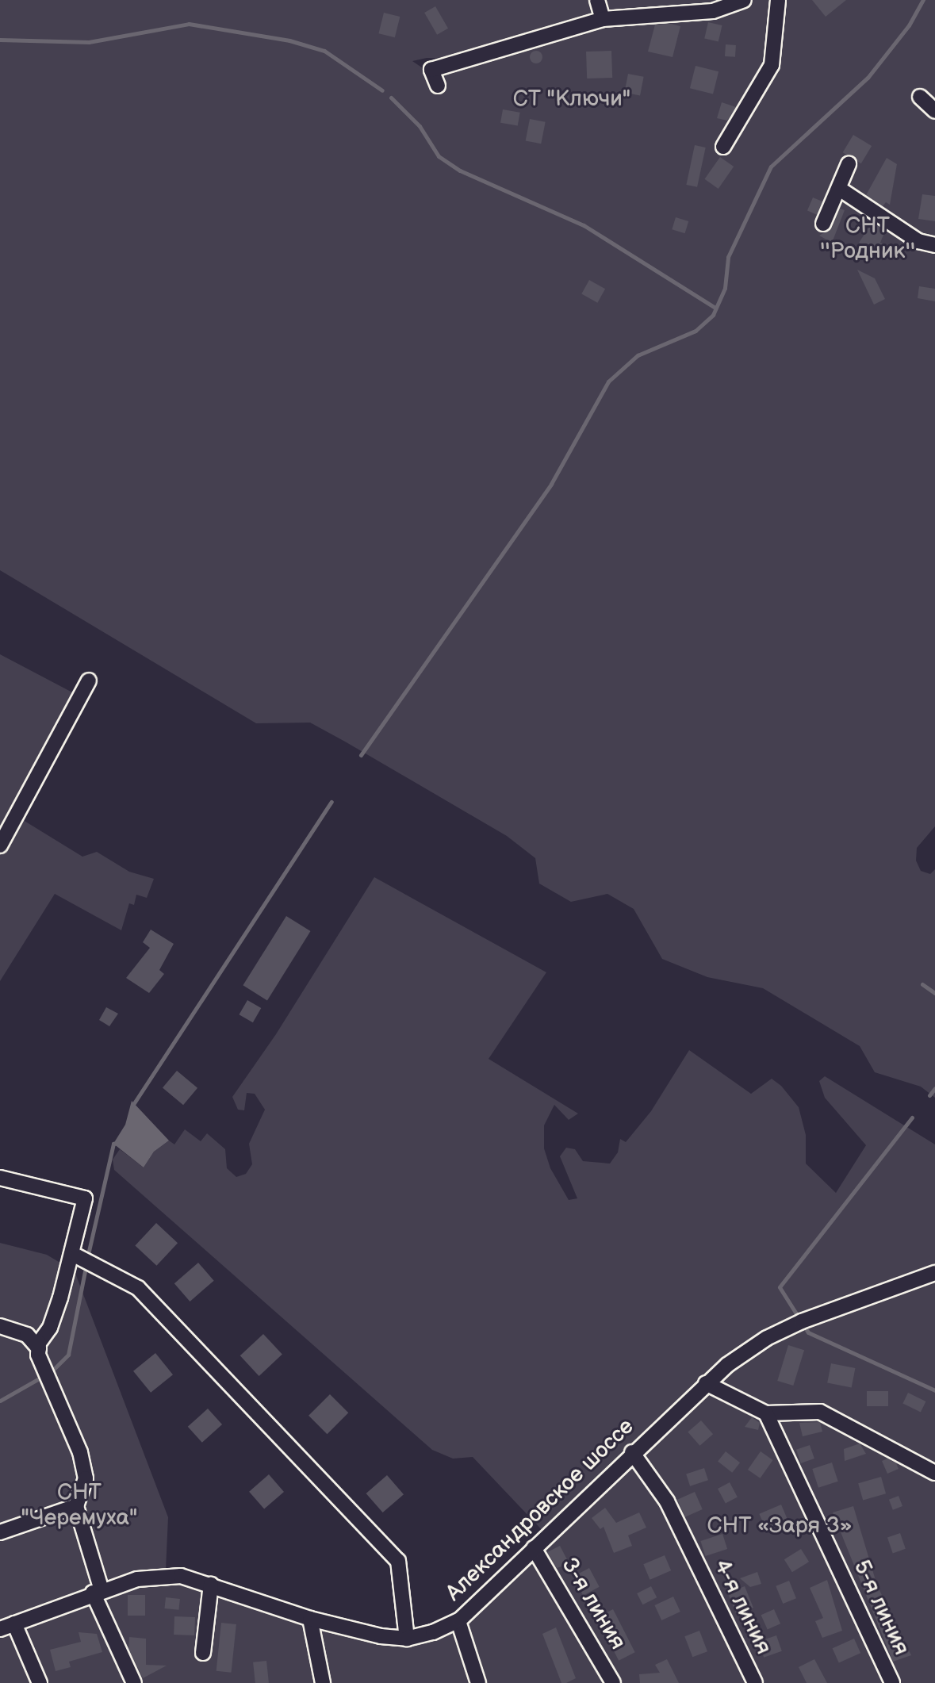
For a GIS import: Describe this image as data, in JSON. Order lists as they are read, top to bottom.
{
  "streets": {
    "street": [
      "Александровское шоссе",
      "3-я линия",
      "4-я линия",
      "5-я линия"
    ]
  },
  "crossings": [
    ["Александровское шоссе", "3-я линия"],
    ["Александровское шоссе", "4-я линия"]
  ],
  "parks": [
    "СТ \"Ключи\"",
    "СНТ ''Родник''",
    "СНТ \"Черемуха\"",
    "СНТ «Заря 3»"
  ]
}
